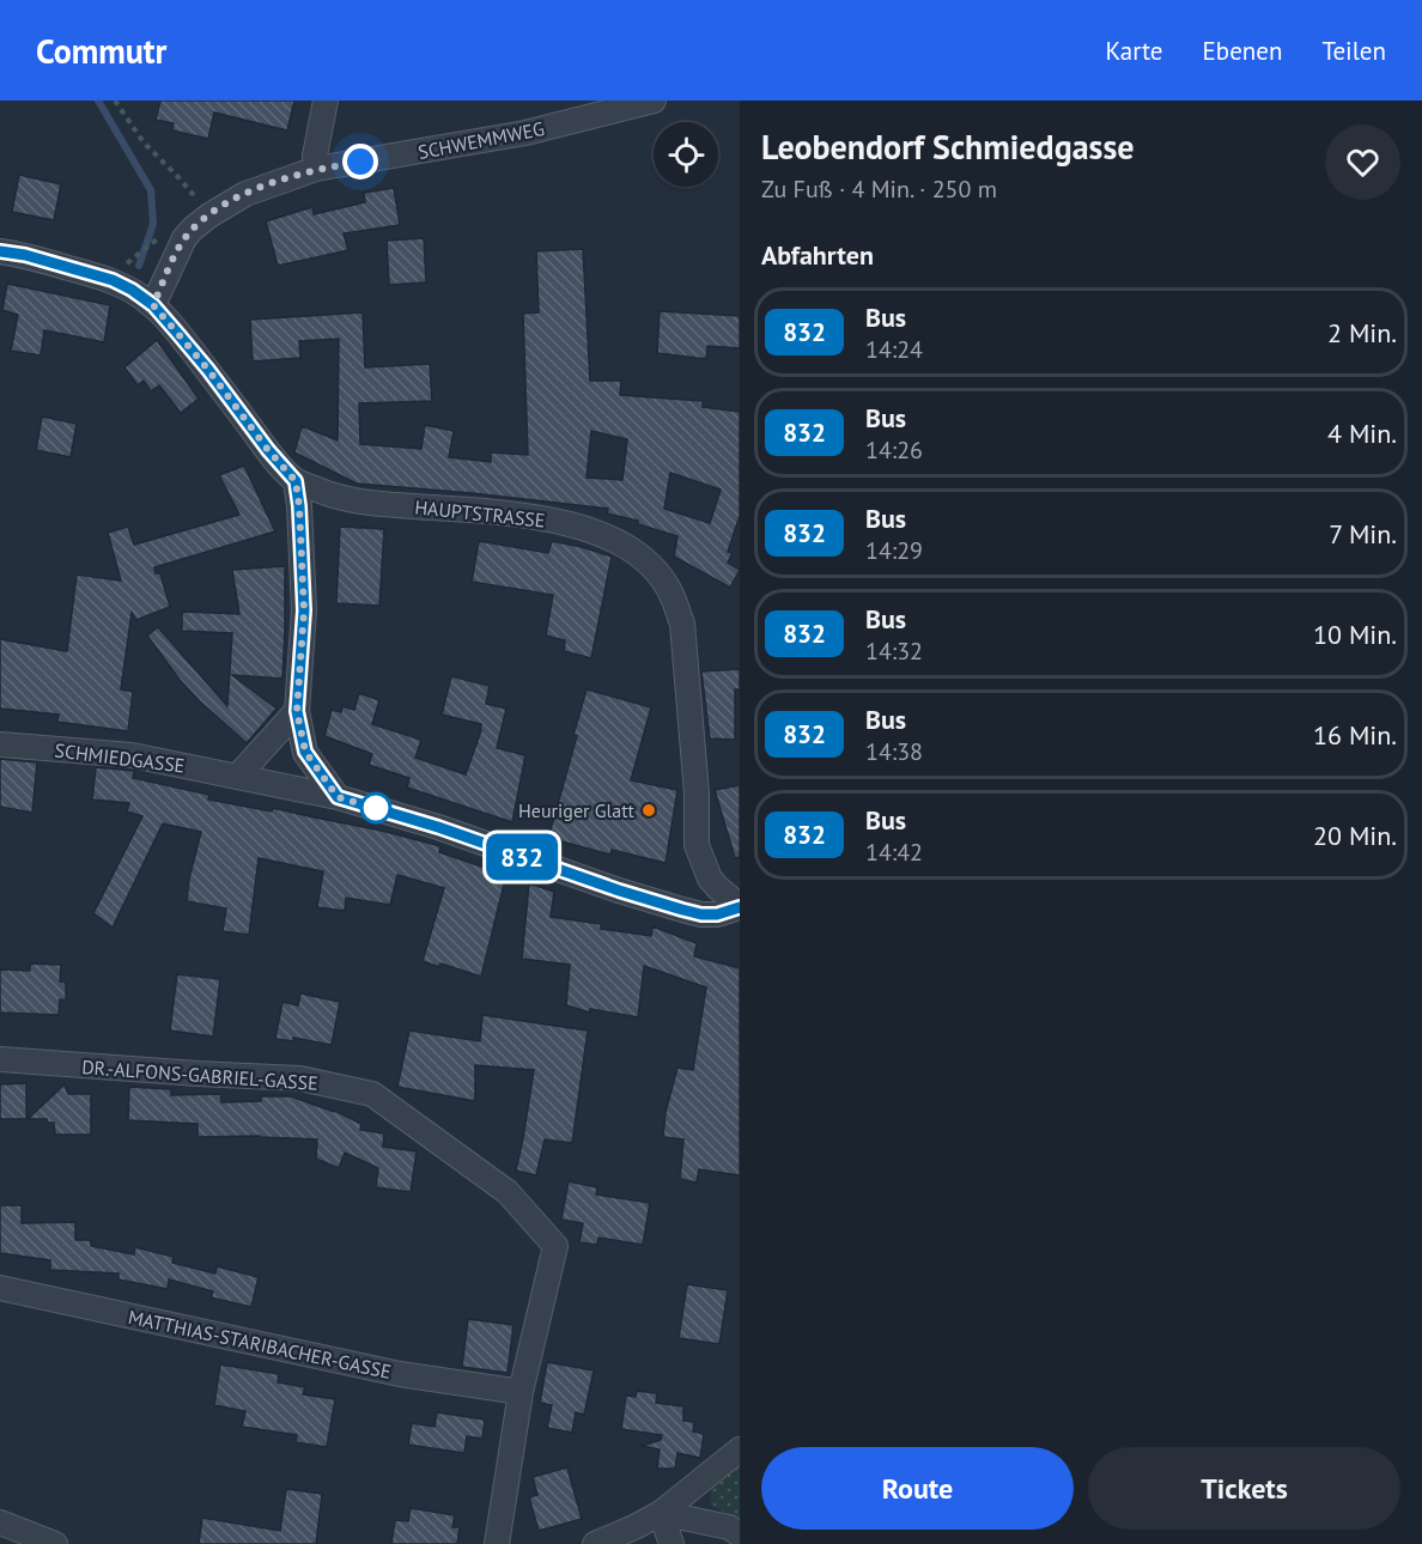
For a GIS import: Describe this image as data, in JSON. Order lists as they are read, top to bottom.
{
  "streets": {
    "street": [
      "SCHWEMMWEG",
      "HAUPTSTRASSE",
      "SCHMIEDGASSE",
      "DR.-ALFONS-GABRIEL-GASSE",
      "MATTHIAS-STARIBACHER-GASSE"
    ]
  },
  "crossings": [
    ["SCHWEMMWEG", "HAUPTSTRASSE"],
    ["HAUPTSTRASSE", "SCHMIEDGASSE"],
    ["DR.-ALFONS-GABRIEL-GASSE", "MATTHIAS-STARIBACHER-GASSE"]
  ],
  "places": ["Heuriger Glatt"],
  "lines": ["bus line 832"],
  "page": {
    "header": "Commutr",
    "nav": ["Karte", "Ebenen", "Teilen"],
    "on_map": "832",
    "heading": [
      ["Leobendorf Schmiedgasse", "Zu Fuß · 4 Min. · 250 m"],
      "Abfahrten"
    ],
    "list": [
      {
        "mark": "832",
        "name": "Bus",
        "note": "14:24",
        "value": "2 Min."
      },
      {
        "mark": "832",
        "name": "Bus",
        "note": "14:26",
        "value": "4 Min."
      },
      {
        "mark": "832",
        "name": "Bus",
        "note": "14:29",
        "value": "7 Min."
      },
      {
        "mark": "832",
        "name": "Bus",
        "note": "14:32",
        "value": "10 Min."
      },
      {
        "mark": "832",
        "name": "Bus",
        "note": "14:38",
        "value": "16 Min."
      },
      {
        "mark": "832",
        "name": "Bus",
        "note": "14:42",
        "value": "20 Min."
      }
    ],
    "buttons": ["Route", "Tickets"]
  }
}
